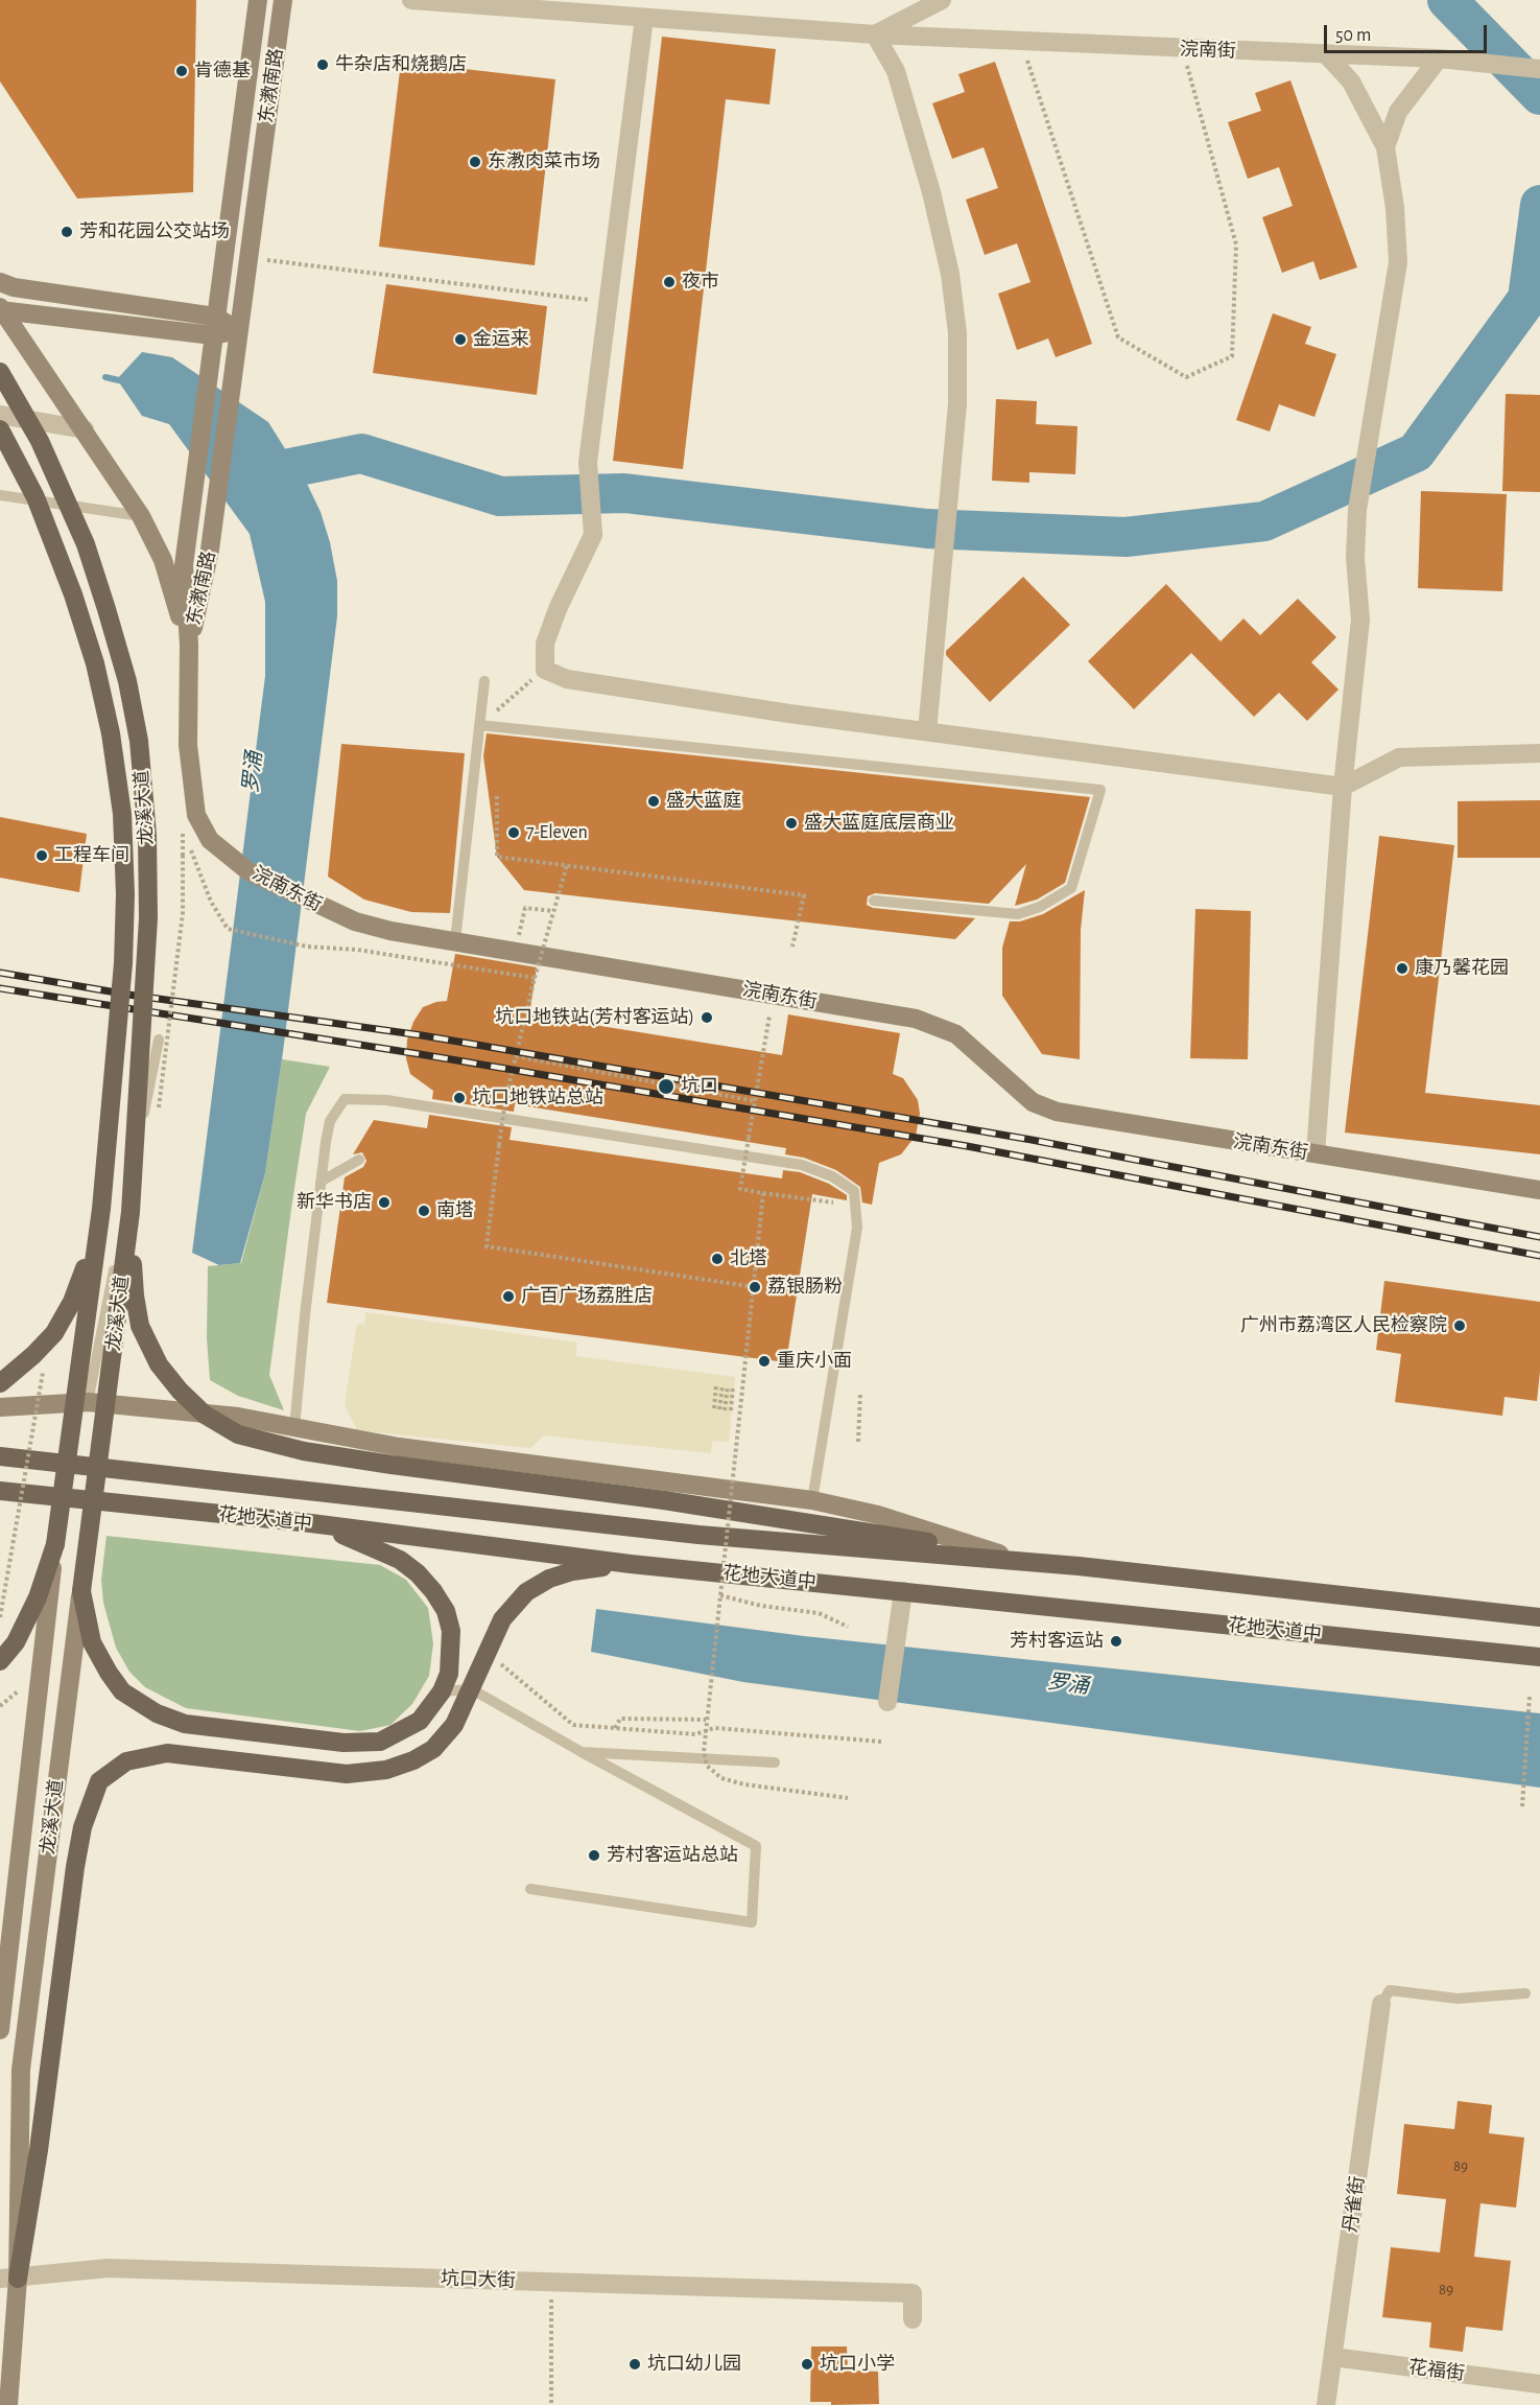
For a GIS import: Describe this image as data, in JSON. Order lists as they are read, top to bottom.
{
  "streets": {
    "main road": ["龙溪大道", "花地大道中"],
    "street": [
      "浣南街",
      "东漖南路",
      "浣南东街",
      "丹雀街",
      "坑口大街",
      "花福街"
    ]
  },
  "crossings": [
    ["东漖南路", "浣南东街"],
    ["龙溪大道", "坑口大街"],
    ["丹雀街", "花福街"]
  ],
  "water": ["罗涌"],
  "places": [
    "牛杂店和烧鹅店",
    "肯德基",
    "东漖肉菜市场",
    "芳和花园公交站场",
    "夜市",
    "金运来",
    "盛大蓝庭",
    "盛大蓝庭底层商业",
    "7-Eleven",
    "工程车间",
    "康乃馨花园",
    "坑口地铁站(芳村客运站)",
    "坑口",
    "坑口地铁站总站",
    "新华书店",
    "南塔",
    "北塔",
    "荔银肠粉",
    "广百广场荔胜店",
    "广州市荔湾区人民检察院",
    "重庆小面",
    "芳村客运站",
    "芳村客运站总站",
    "坑口幼儿园",
    "坑口小学"
  ],
  "house_numbers": ["89", "89"],
  "scale_bar": "50 m"
}
